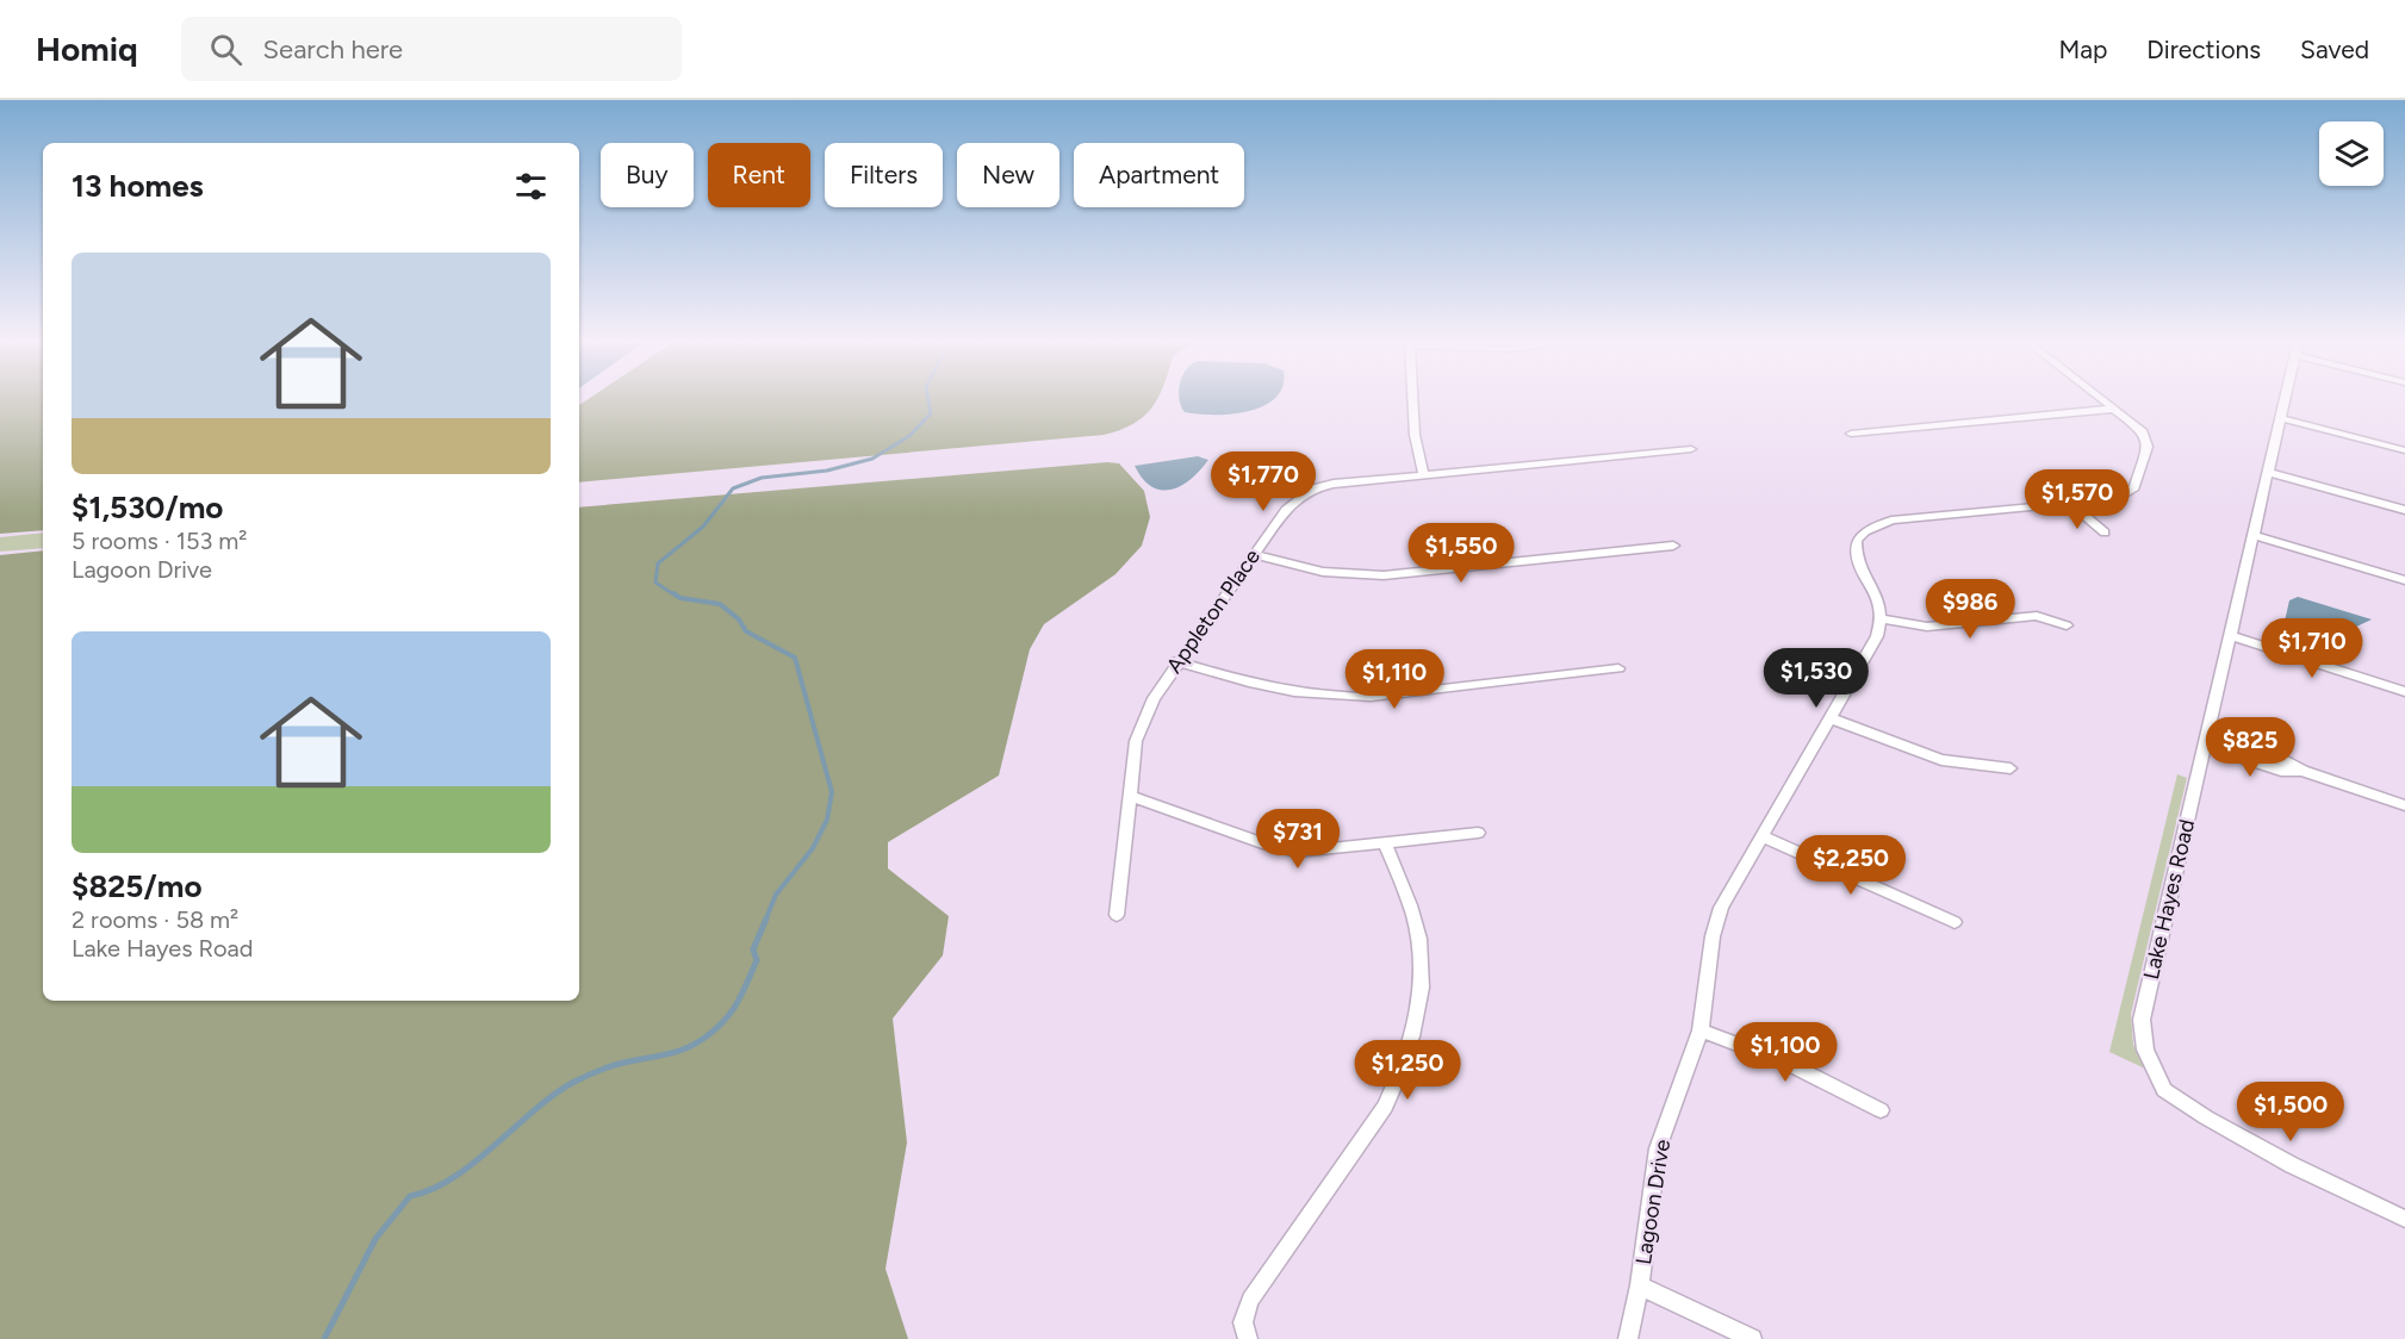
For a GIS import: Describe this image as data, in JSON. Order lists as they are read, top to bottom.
{
  "streets": {
    "street": ["Appleton Place", "Lake Hayes Road", "Lagoon Drive"]
  },
  "page": {
    "header": "Homiq",
    "search": "Search here",
    "nav": ["Map", "Directions", "Saved"],
    "chip": [
      "Buy",
      "Rent",
      "Filters",
      "New",
      "Apartment"
    ],
    "heading": "13 homes",
    "list": [
      {
        "name": "$1,530/mo",
        "note": "5 rooms · 153 m² · Lagoon Drive"
      },
      {
        "name": "$825/mo",
        "note": "2 rooms · 58 m² · Lake Hayes Road"
      }
    ],
    "price": [
      "$1,770",
      "$1,570",
      "$1,550",
      "$986",
      "$1,710",
      "$1,530",
      "$1,110",
      "$825",
      "$731",
      "$2,250",
      "$1,100",
      "$1,250",
      "$1,500"
    ]
  }
}
